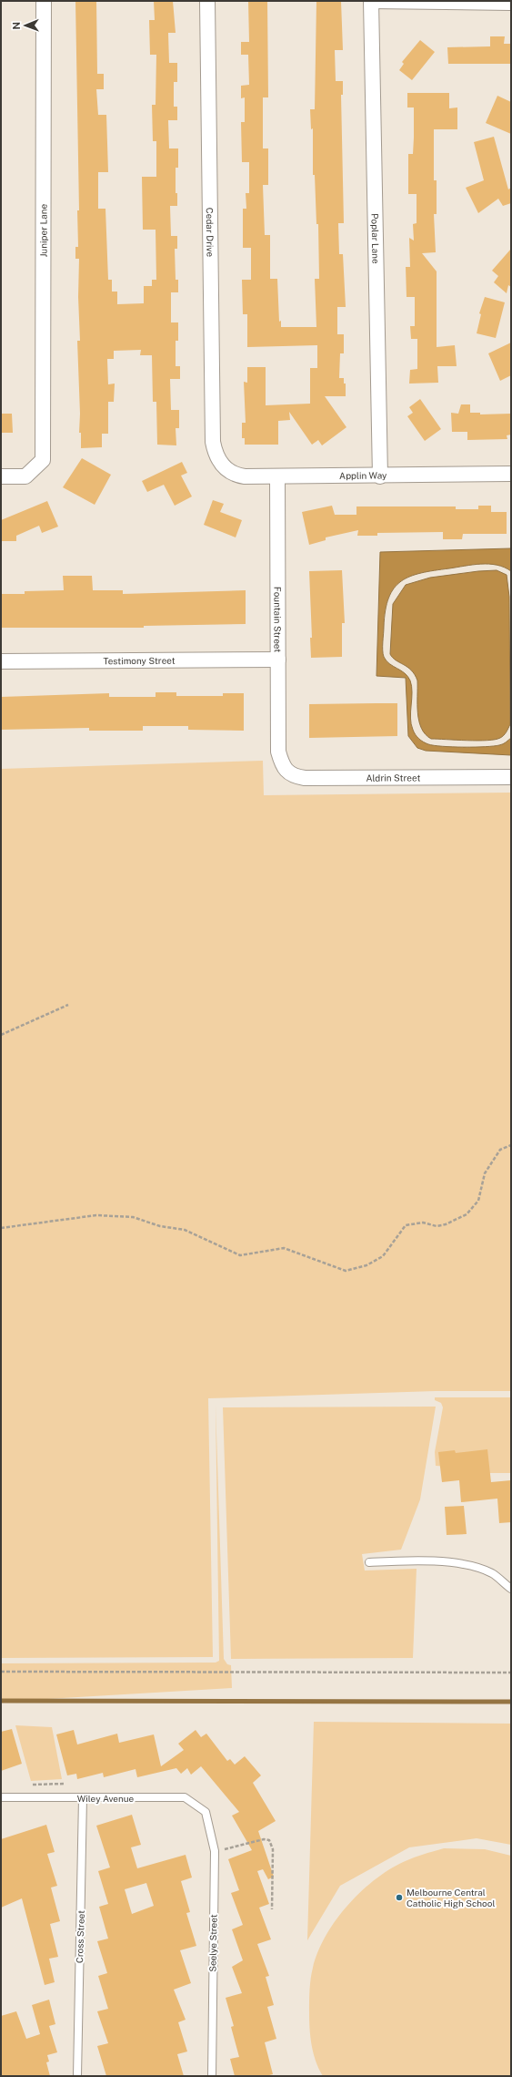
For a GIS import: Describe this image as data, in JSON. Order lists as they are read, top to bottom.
{
  "streets": {
    "street": [
      "Juniper Lane",
      "Cedar Drive",
      "Poplar Lane",
      "Applin Way",
      "Fountain Street",
      "Testimony Street",
      "Aldrin Street"
    ],
    "lane": ["Wiley Avenue", "Cross Street", "Seelye Street"]
  },
  "crossings": [
    ["Cedar Drive", "Applin Way"],
    ["Poplar Lane", "Applin Way"],
    ["Applin Way", "Fountain Street"],
    ["Fountain Street", "Testimony Street"],
    ["Fountain Street", "Aldrin Street"],
    ["Wiley Avenue", "Cross Street"],
    ["Wiley Avenue", "Seelye Street"]
  ],
  "places": ["Melbourne Central Catholic High School"],
  "north": "left"
}
